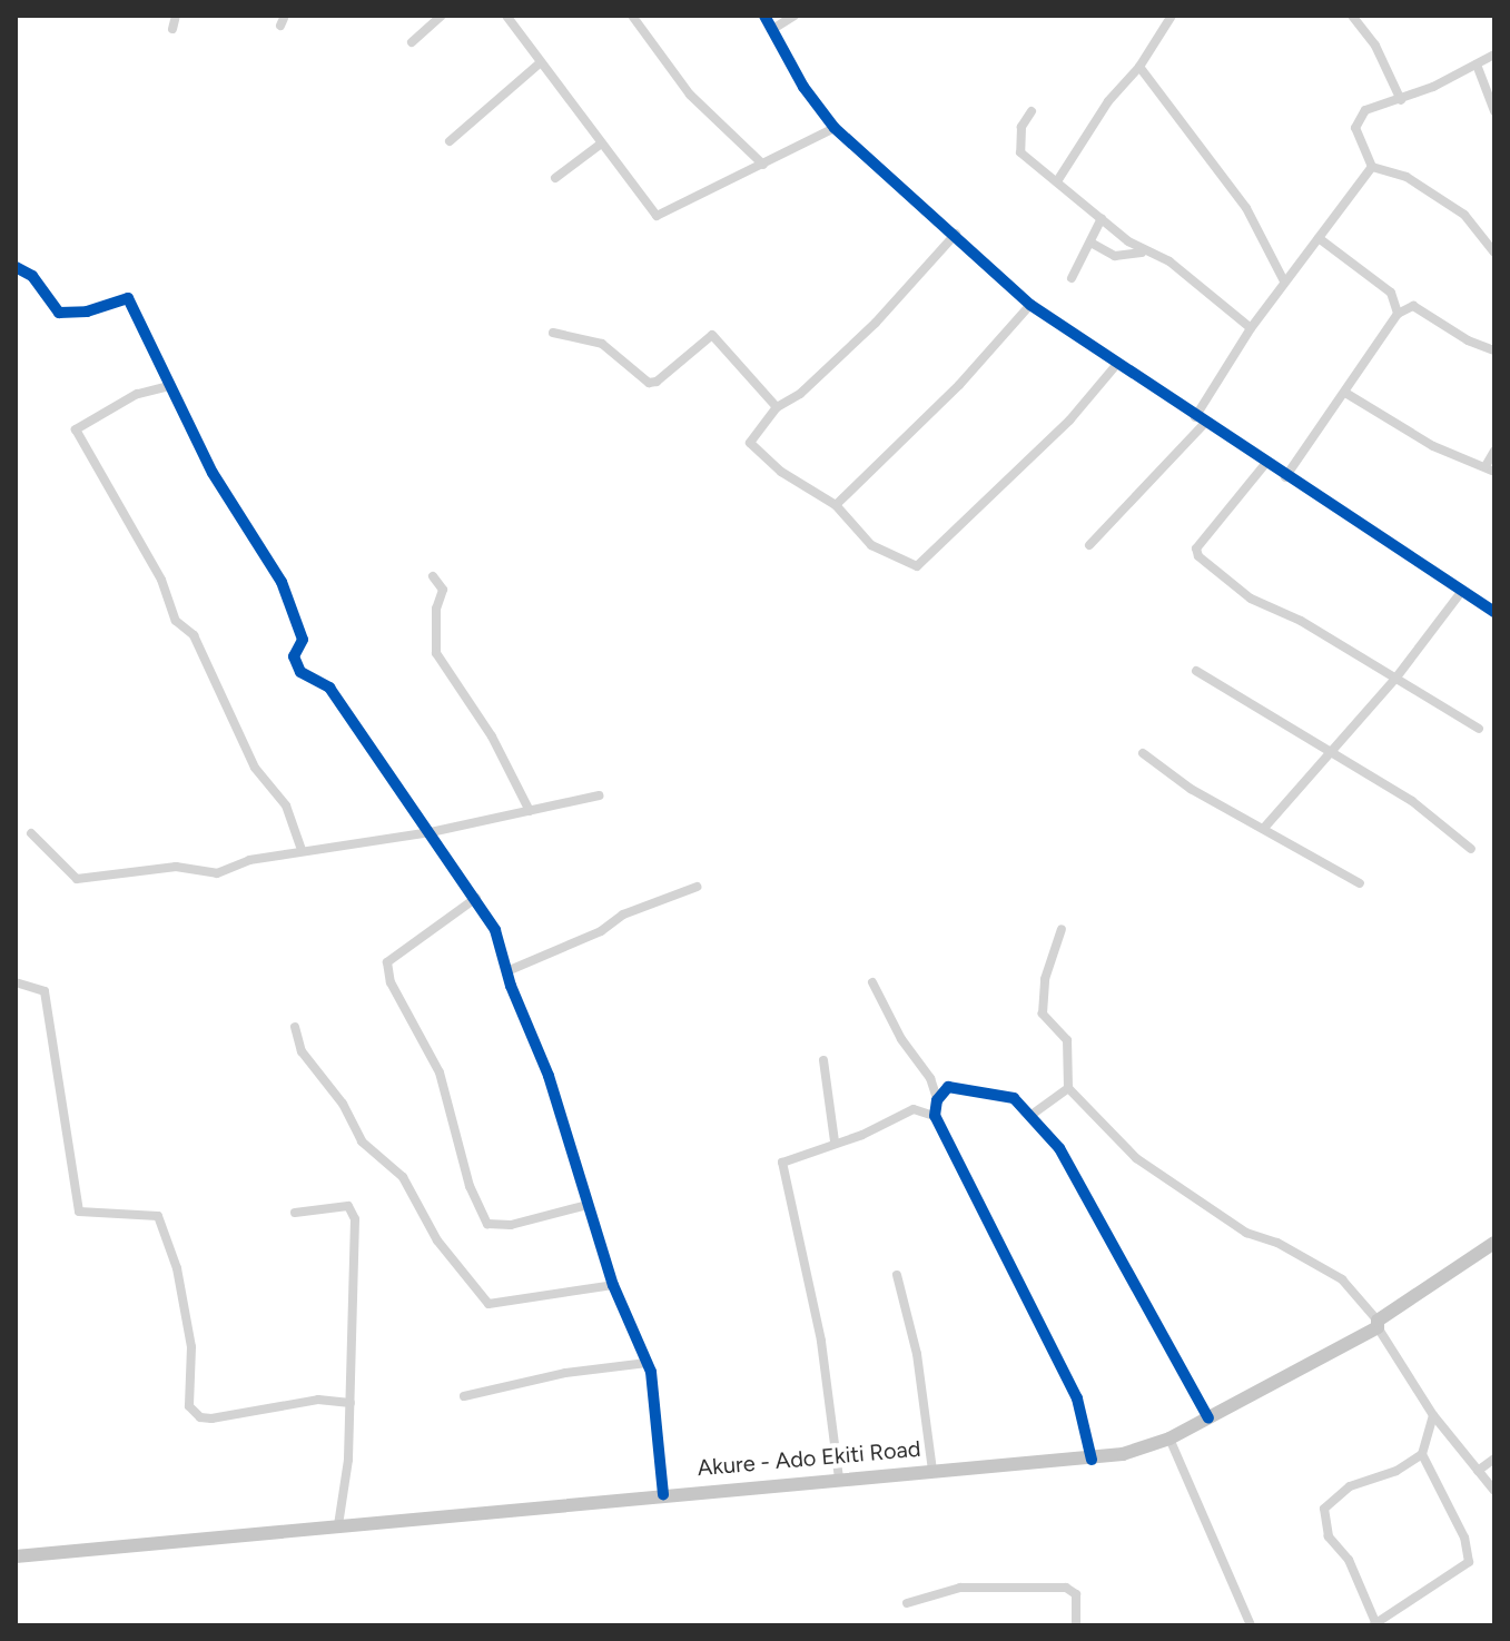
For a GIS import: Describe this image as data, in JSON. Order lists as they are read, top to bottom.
{
  "streets": {
    "main road": ["Akure - Ado Ekiti Road"]
  }
}
